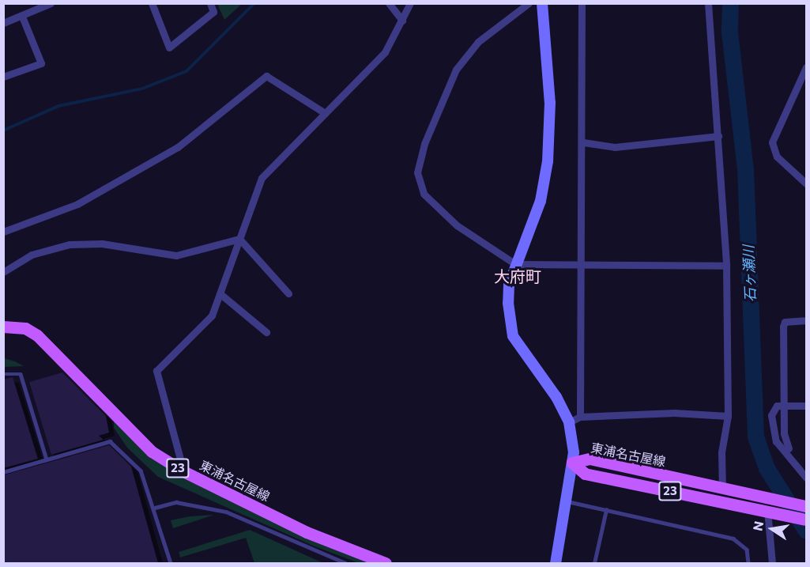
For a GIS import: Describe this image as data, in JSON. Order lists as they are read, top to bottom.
{
  "streets": {
    "main road": ["東浦名古屋線", "23"]
  },
  "districts": ["大府町"],
  "water": ["石ヶ瀬川"],
  "north": "left"
}
